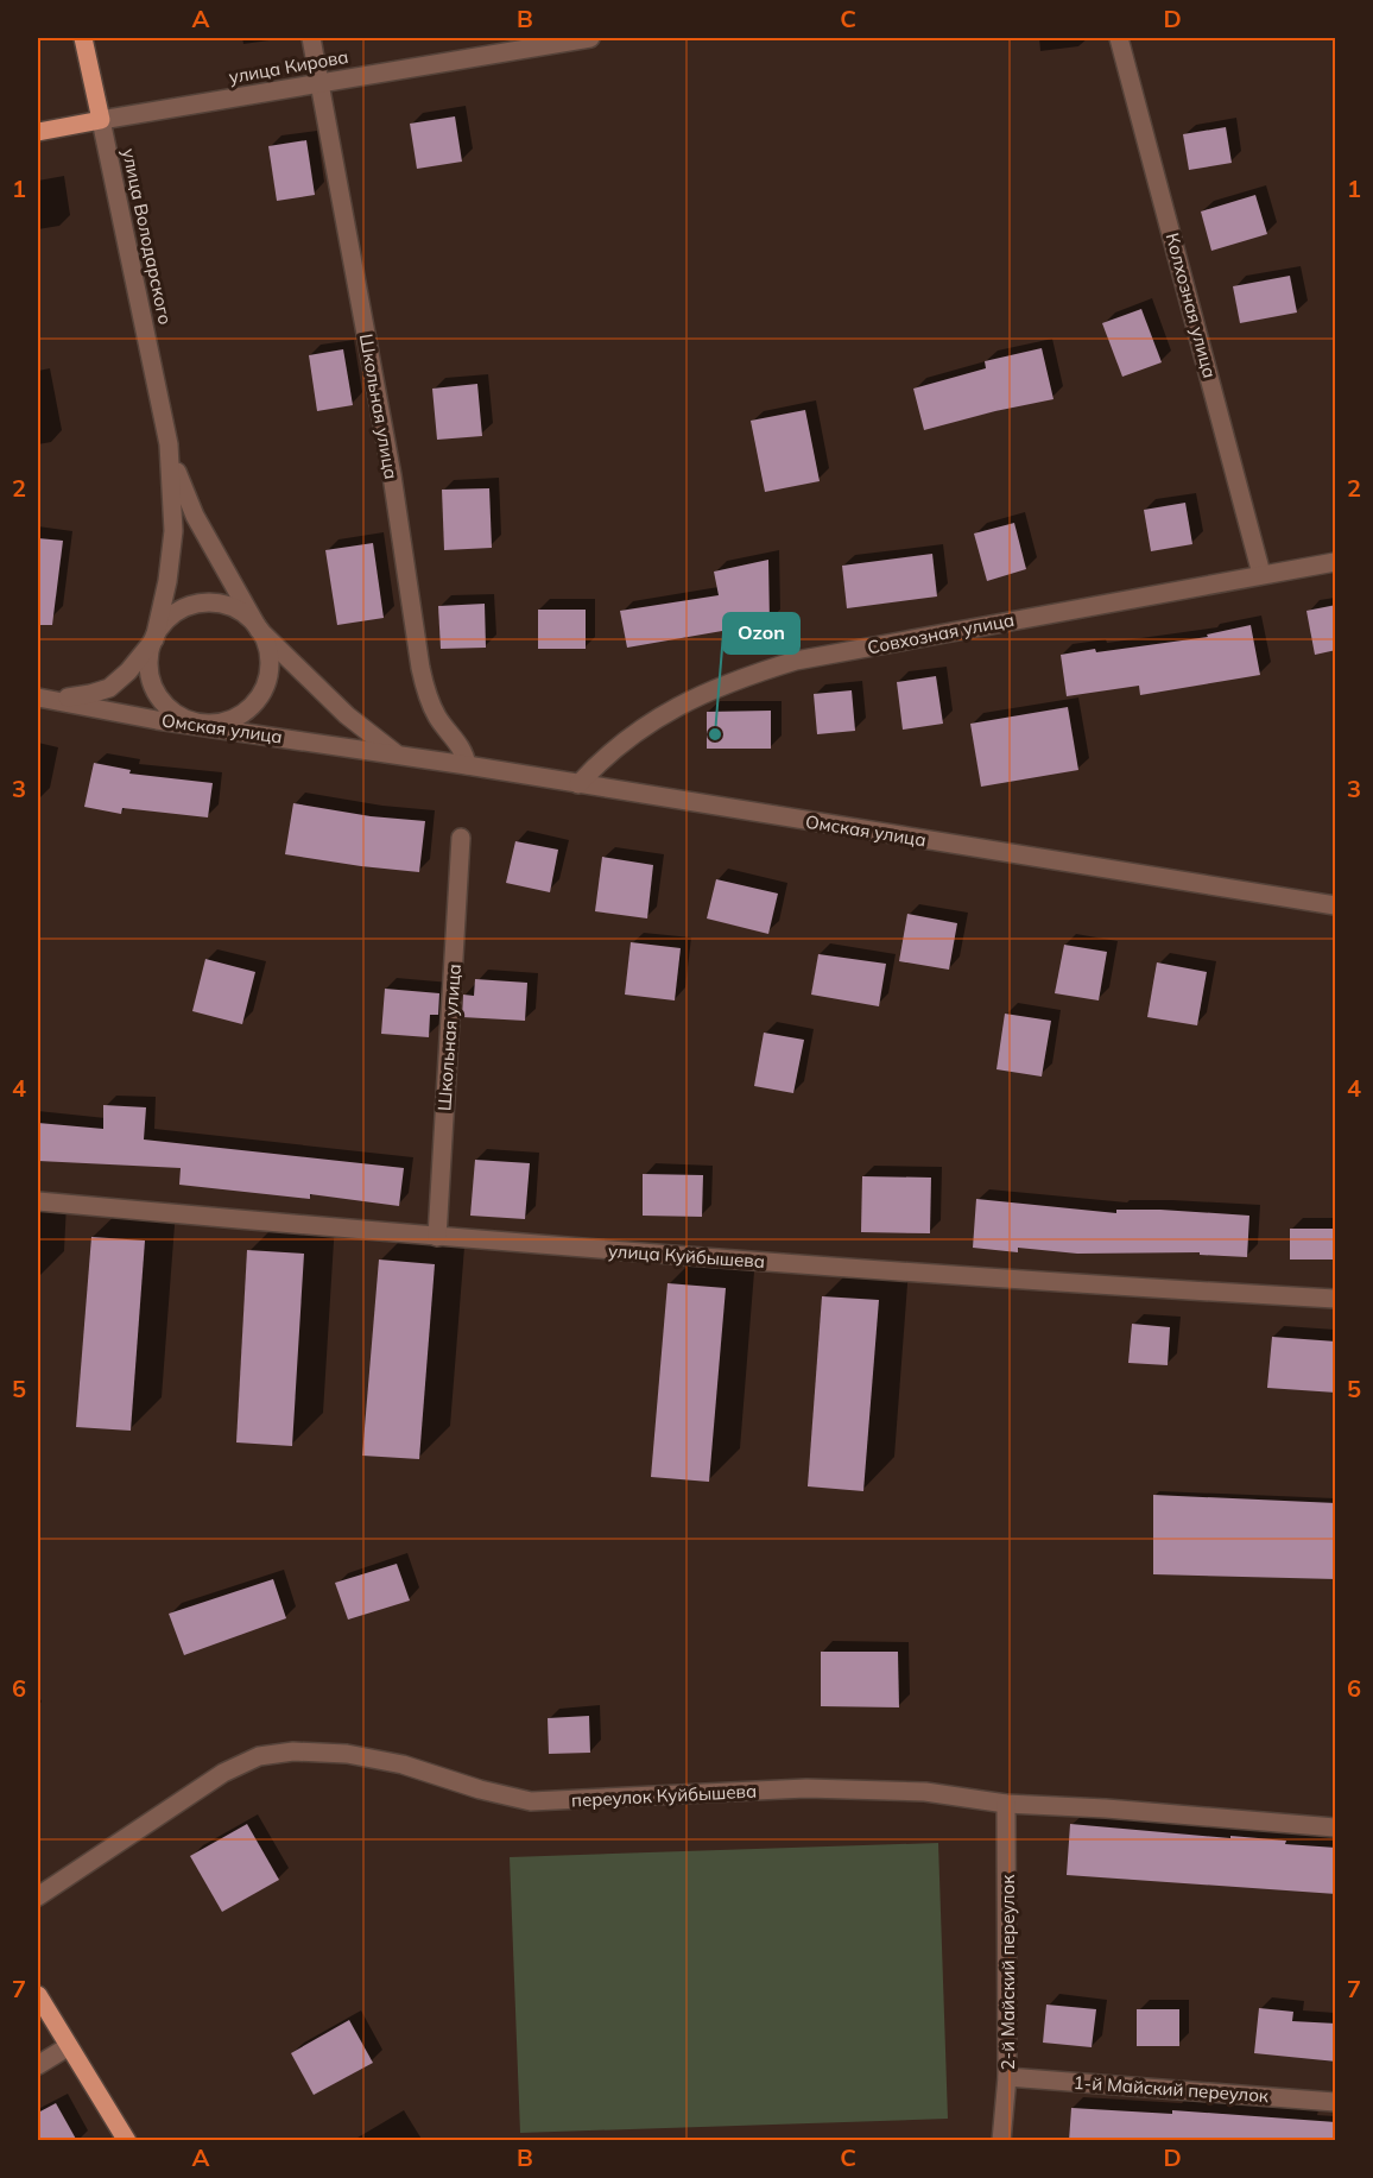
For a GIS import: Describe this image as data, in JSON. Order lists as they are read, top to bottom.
{
  "streets": {
    "main road": ["улица Кирова", "улица Володарского"],
    "street": [
      "Колхозная улица",
      "Школьная улица",
      "Совхозная улица",
      "Омская улица",
      "улица Куйбышева",
      "переулок Куйбышева",
      "2-й Майский переулок",
      "1-й Майский переулок"
    ]
  },
  "crossings": [
    ["улица Кирова", "улица Володарского"],
    ["улица Кирова", "Школьная улица"],
    ["улица Володарского", "Омская улица"],
    ["Колхозная улица", "Совхозная улица"],
    ["Школьная улица", "Омская улица"],
    ["Школьная улица", "улица Куйбышева"],
    ["Совхозная улица", "Омская улица"],
    ["переулок Куйбышева", "2-й Майский переулок"],
    ["2-й Майский переулок", "1-й Майский переулок"]
  ],
  "places": ["Ozon"],
  "grid": {
    "columns": [
      "A",
      "B",
      "C",
      "D"
    ],
    "rows": [
      "1",
      "2",
      "3",
      "4",
      "5",
      "6",
      "7"
    ]
  }
}
